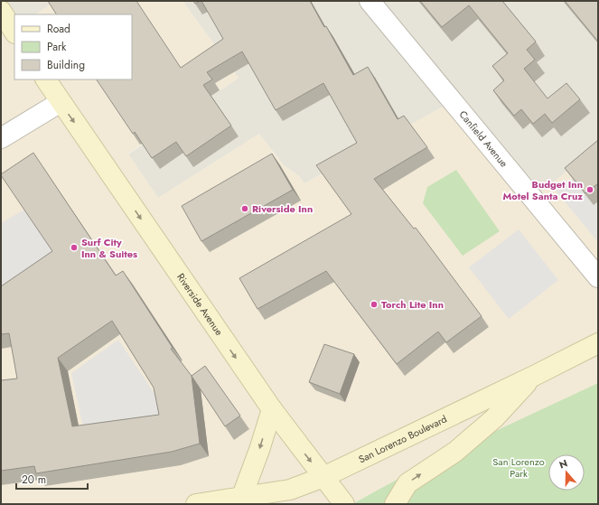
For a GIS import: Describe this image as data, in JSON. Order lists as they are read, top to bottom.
{
  "streets": {
    "main road": ["Riverside Avenue", "San Lorenzo Boulevard"],
    "street": ["Canfield Avenue"]
  },
  "crossings": [
    ["Riverside Avenue", "San Lorenzo Boulevard"]
  ],
  "one_way": ["Riverside Avenue"],
  "parks": ["San Lorenzo Park"],
  "places": [
    "Budget Inn Motel Santa Cruz",
    "Riverside Inn",
    "Surf City Inn & Suites",
    "Torch Lite Inn"
  ],
  "legend": ["Road", "Park", "Building"],
  "scale_bar": "20 m",
  "north": "top"
}
